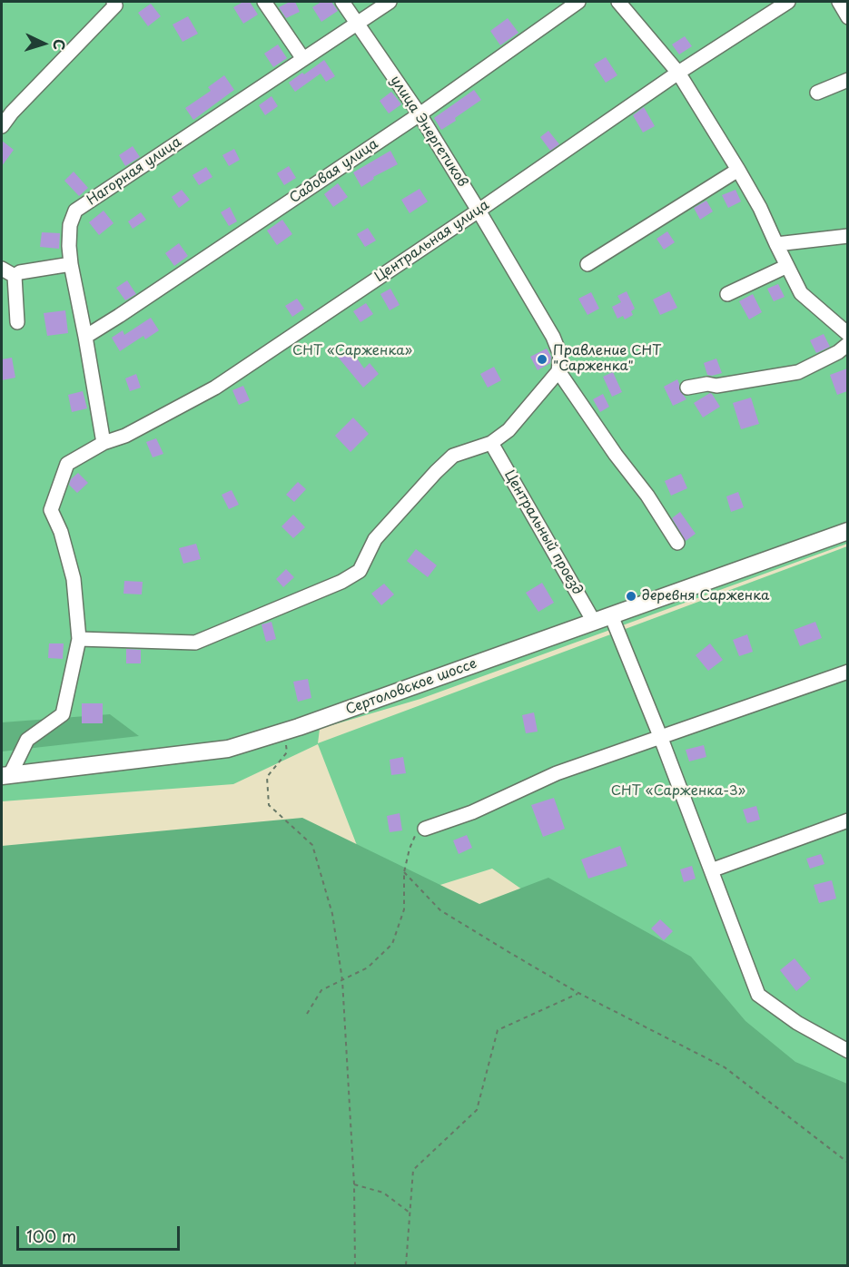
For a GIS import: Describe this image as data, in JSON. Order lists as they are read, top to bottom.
{
  "streets": {
    "main road": ["Сертоловское шоссе"],
    "street": [
      "улица Энергетиков",
      "Нагорная улица",
      "Садовая улица",
      "Центральная улица",
      "Центральный проезд"
    ]
  },
  "crossings": [
    ["улица Энергетиков", "Нагорная улица"],
    ["улица Энергетиков", "Садовая улица"],
    ["улица Энергетиков", "Центральная улица"],
    ["Нагорная улица", "Садовая улица"],
    ["Нагорная улица", "Центральная улица"],
    ["Центральный проезд", "Сертоловское шоссе"]
  ],
  "parks": ["СНТ «Сарженка»", "СНТ «Сарженка-3»"],
  "places": ["Правление СНТ \"Сарженка\"", "деревня Сарженка"],
  "scale_bar": "100 m",
  "north": "right"
}
